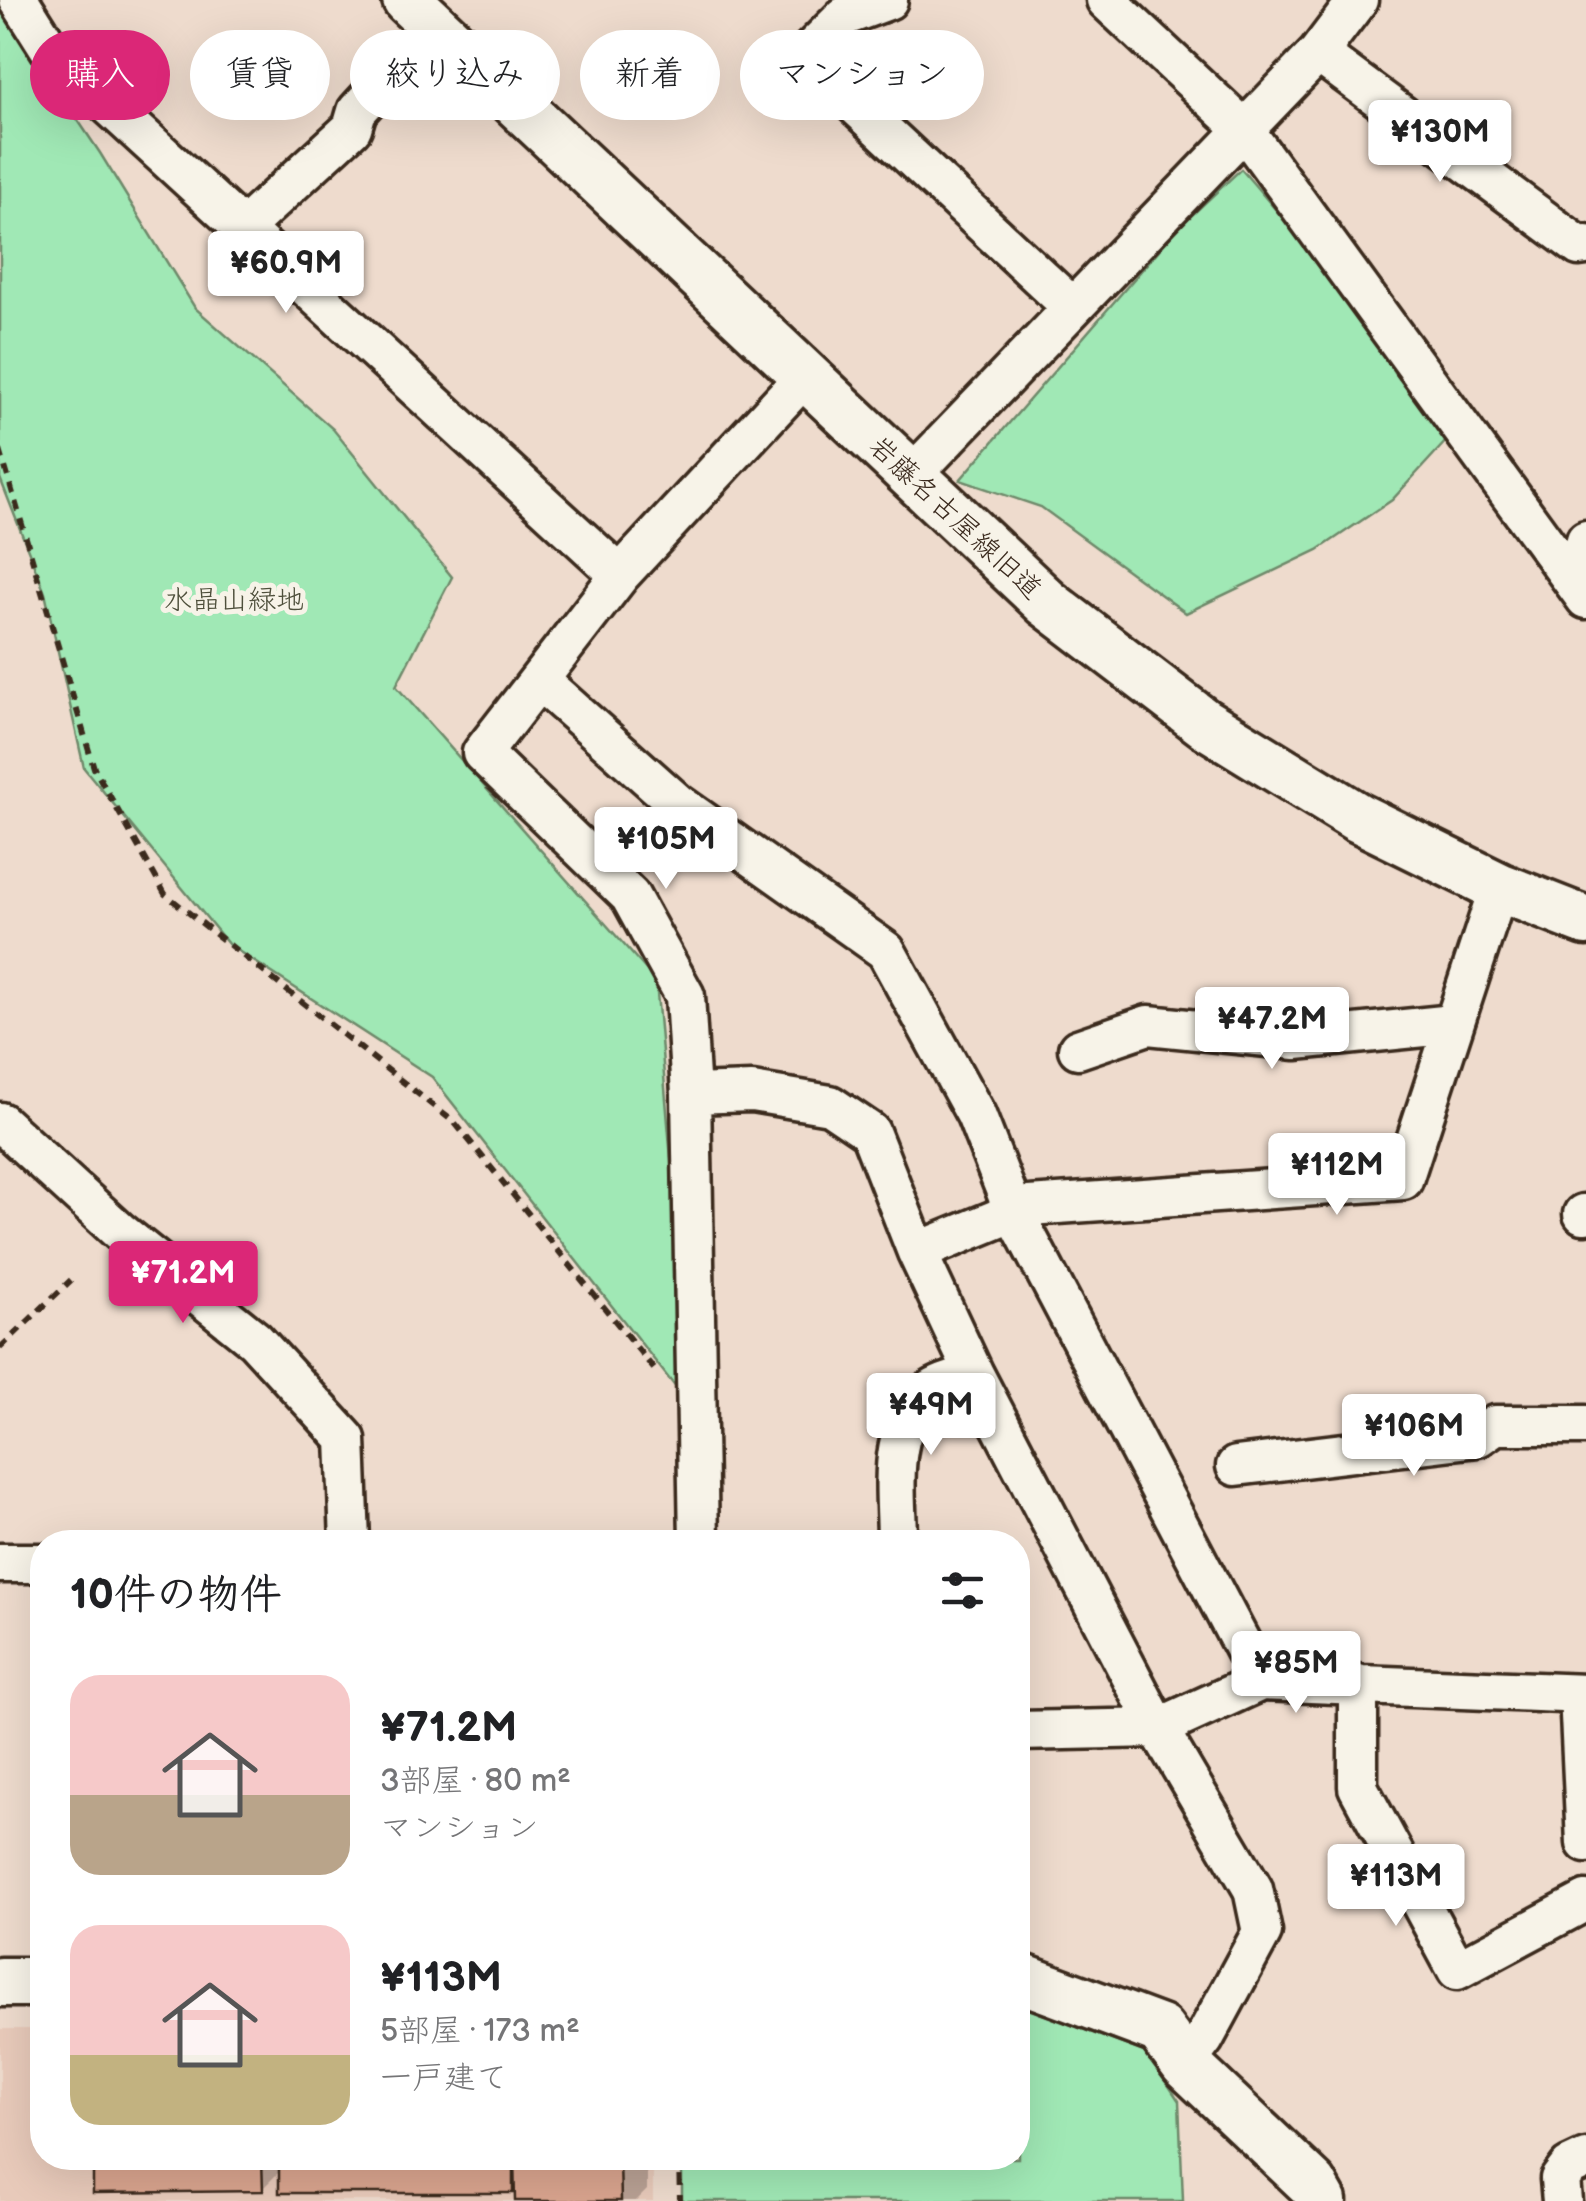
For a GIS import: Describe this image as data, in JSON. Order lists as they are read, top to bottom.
{
  "streets": {
    "street": ["岩藤名古屋線旧道"]
  },
  "parks": ["水晶山緑地"],
  "page": {
    "chip": [
      "購入",
      "賃貸",
      "絞り込み",
      "新着",
      "マンション"
    ],
    "price": [
      "¥130M",
      "¥60.9M",
      "¥105M",
      "¥47.2M",
      "¥112M",
      "¥71.2M",
      "¥49M",
      "¥106M",
      "¥85M",
      "¥113M"
    ],
    "heading": "10件の物件",
    "list": [
      {
        "name": "¥71.2M",
        "note": "3部屋 · 80 m² · マンション"
      },
      {
        "name": "¥113M",
        "note": "5部屋 · 173 m² · 一戸建て"
      }
    ]
  }
}
